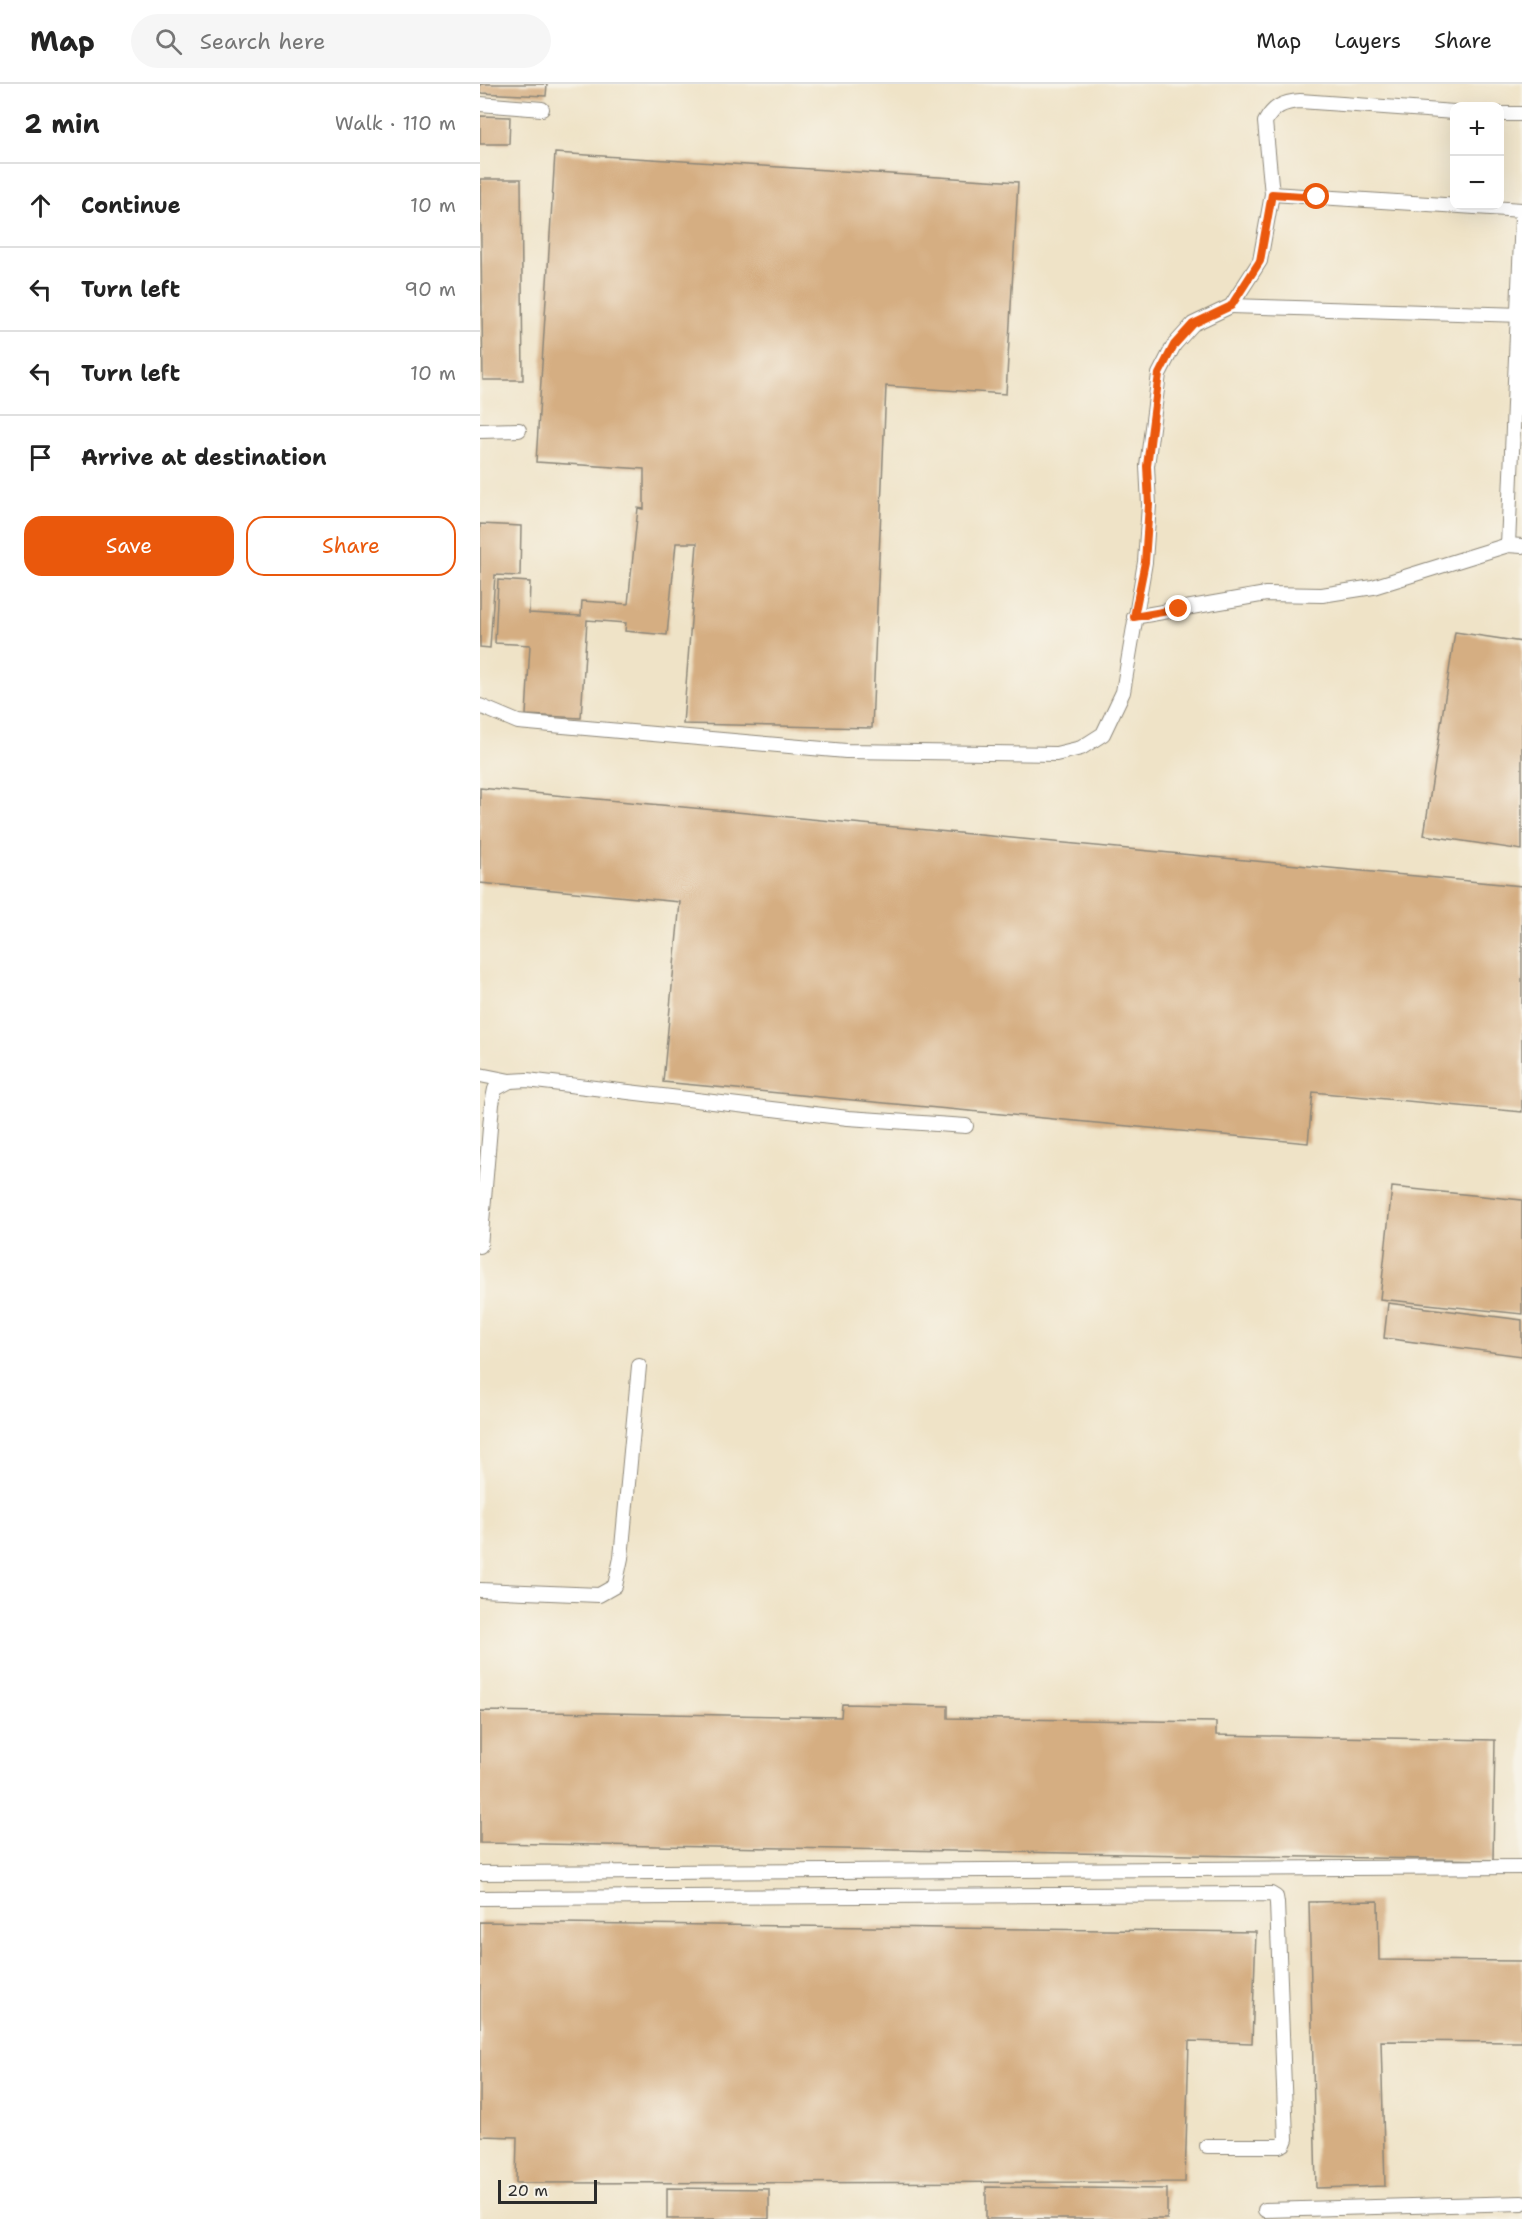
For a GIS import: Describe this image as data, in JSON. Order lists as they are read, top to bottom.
{
  "scale_bar": "20 m",
  "page": {
    "header": "Map",
    "search": "Search here",
    "nav": ["Map", "Layers", "Share"],
    "heading": ["2 min", "Walk · 110 m"],
    "map_buttons": ["+", "−"],
    "list": [
      ["Continue", "10 m"],
      ["Turn left", "90 m"],
      ["Turn left", "10 m"],
      "Arrive at destination"
    ],
    "buttons": ["Save", "Share"],
    "scale": "20 m"
  }
}
